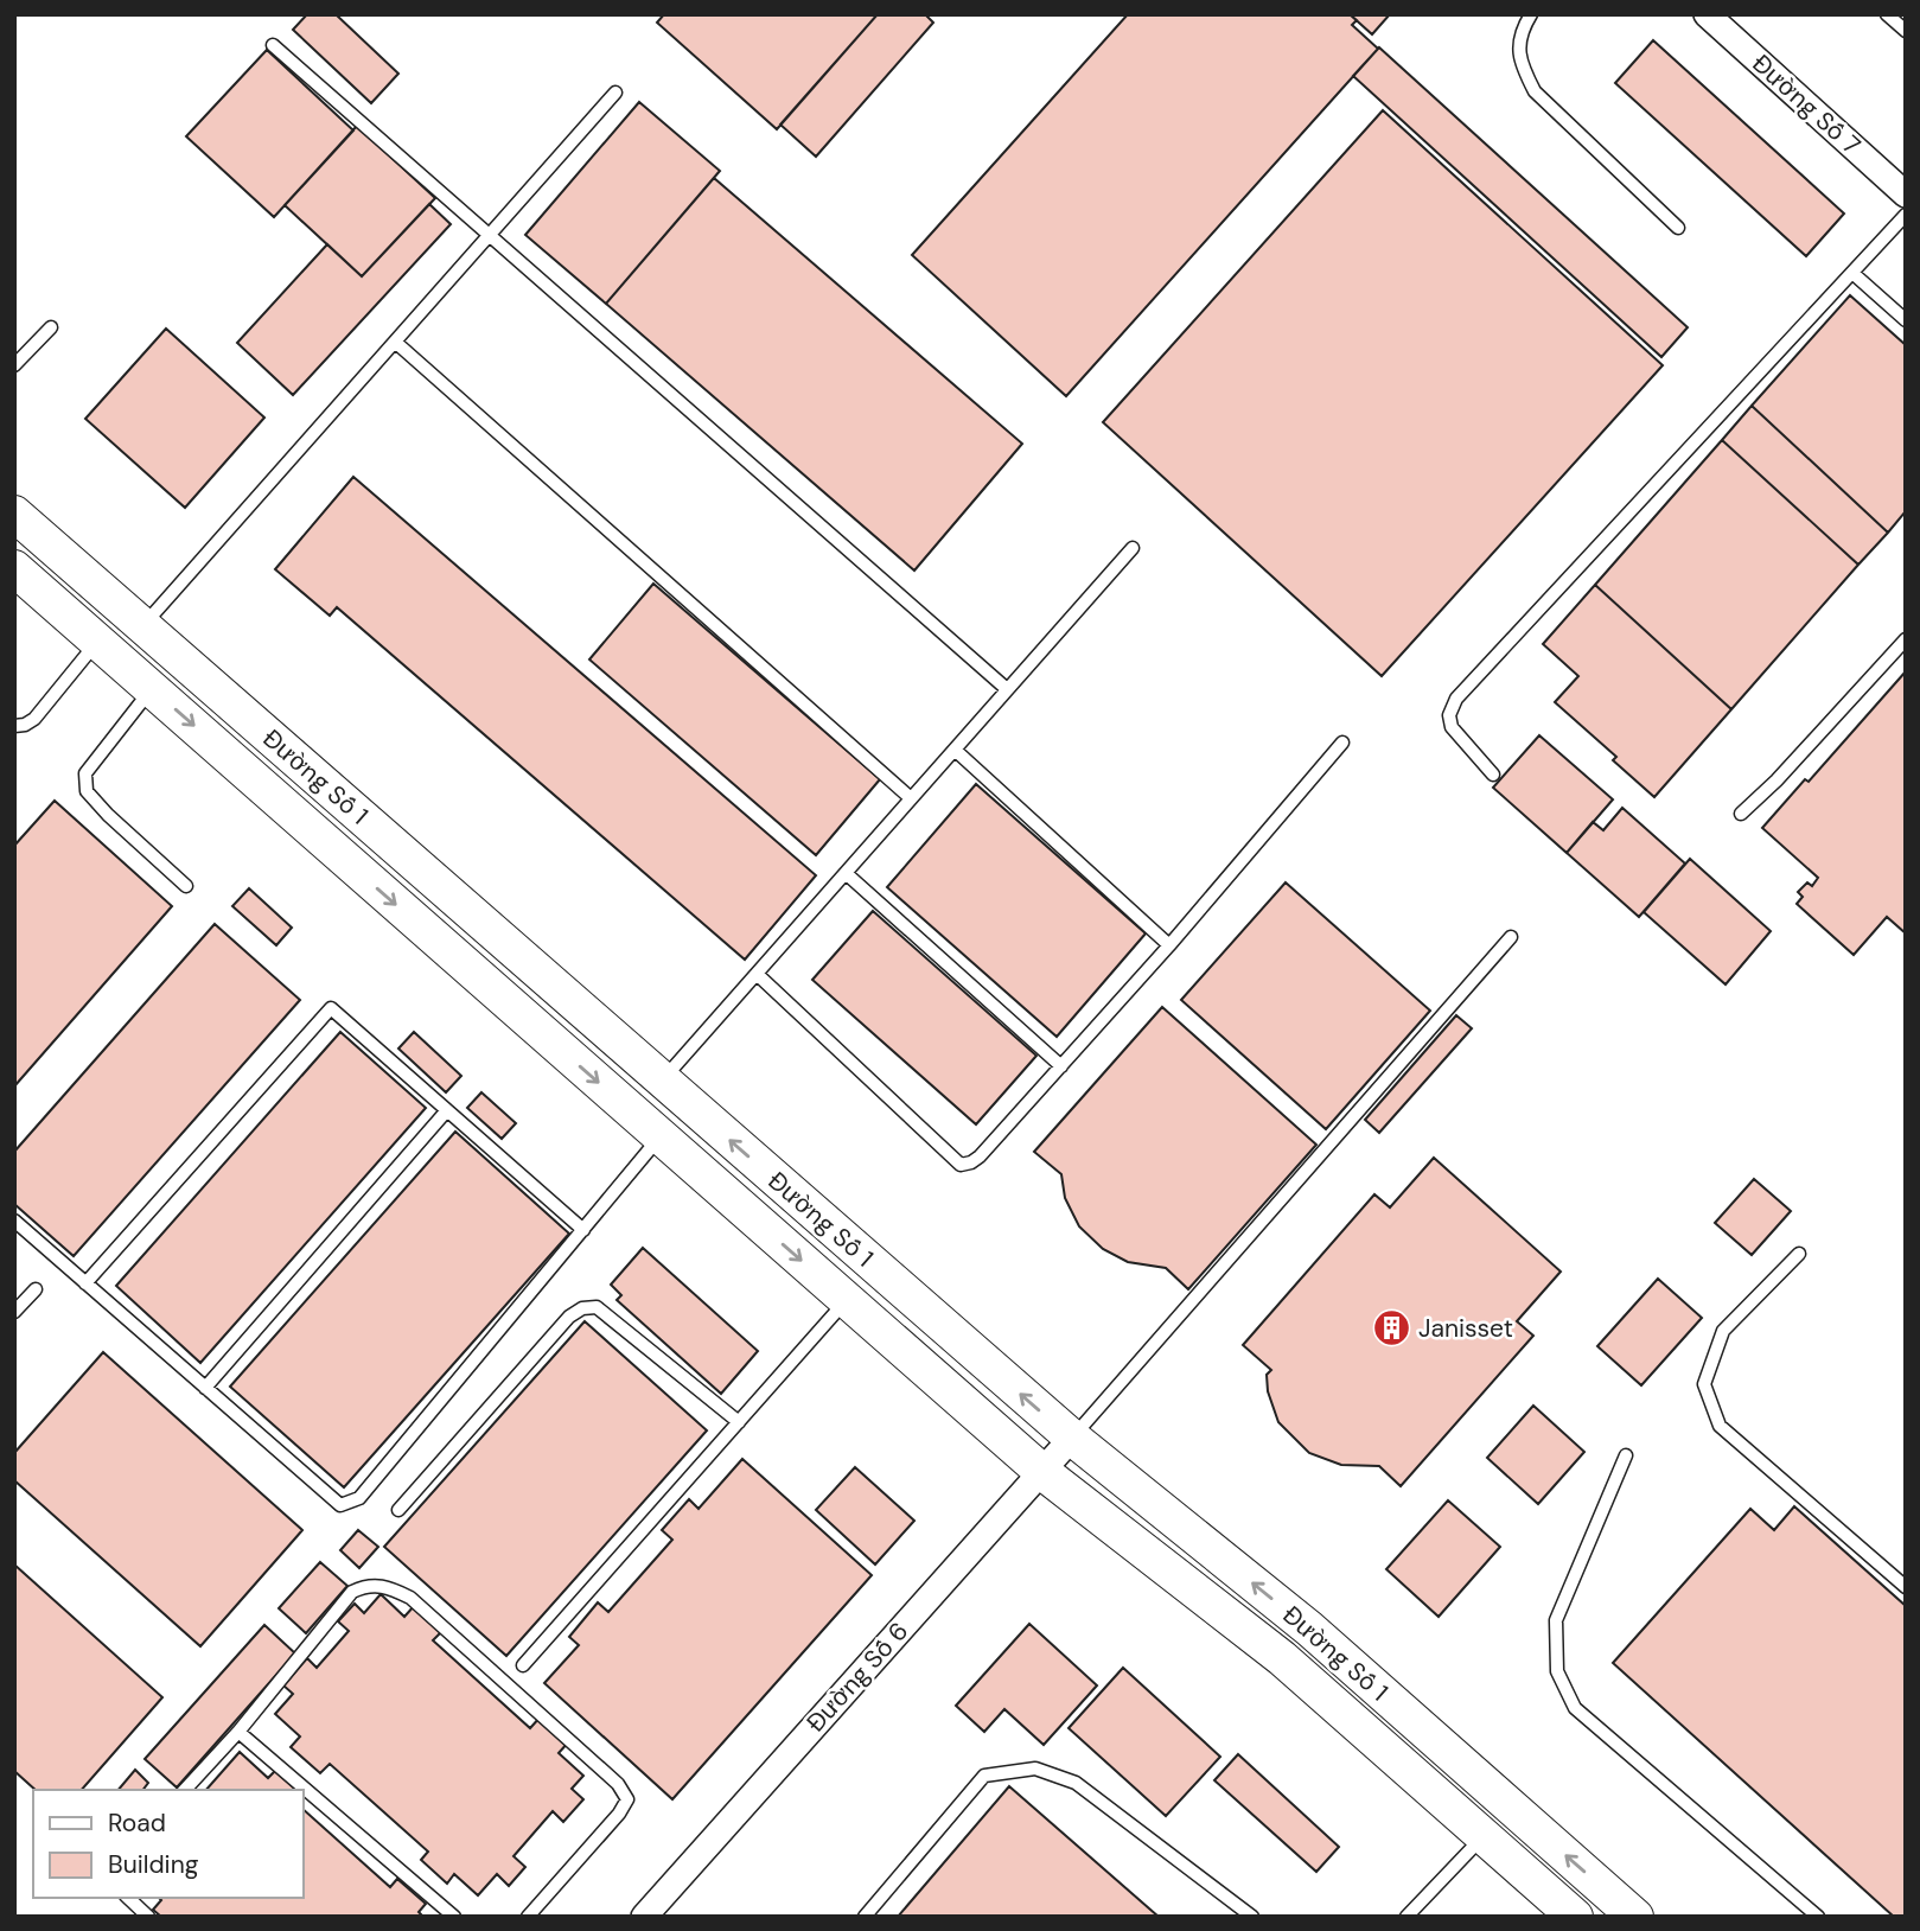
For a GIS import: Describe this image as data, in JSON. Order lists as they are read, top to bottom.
{
  "streets": {
    "street": ["Đường Số 7", "Đường Số 1", "Đường Số 6"]
  },
  "crossings": [
    ["Đường Số 1", "Đường Số 6"]
  ],
  "places": {
    "building": ["Janisset"]
  },
  "legend": ["Road", "Building"]
}
